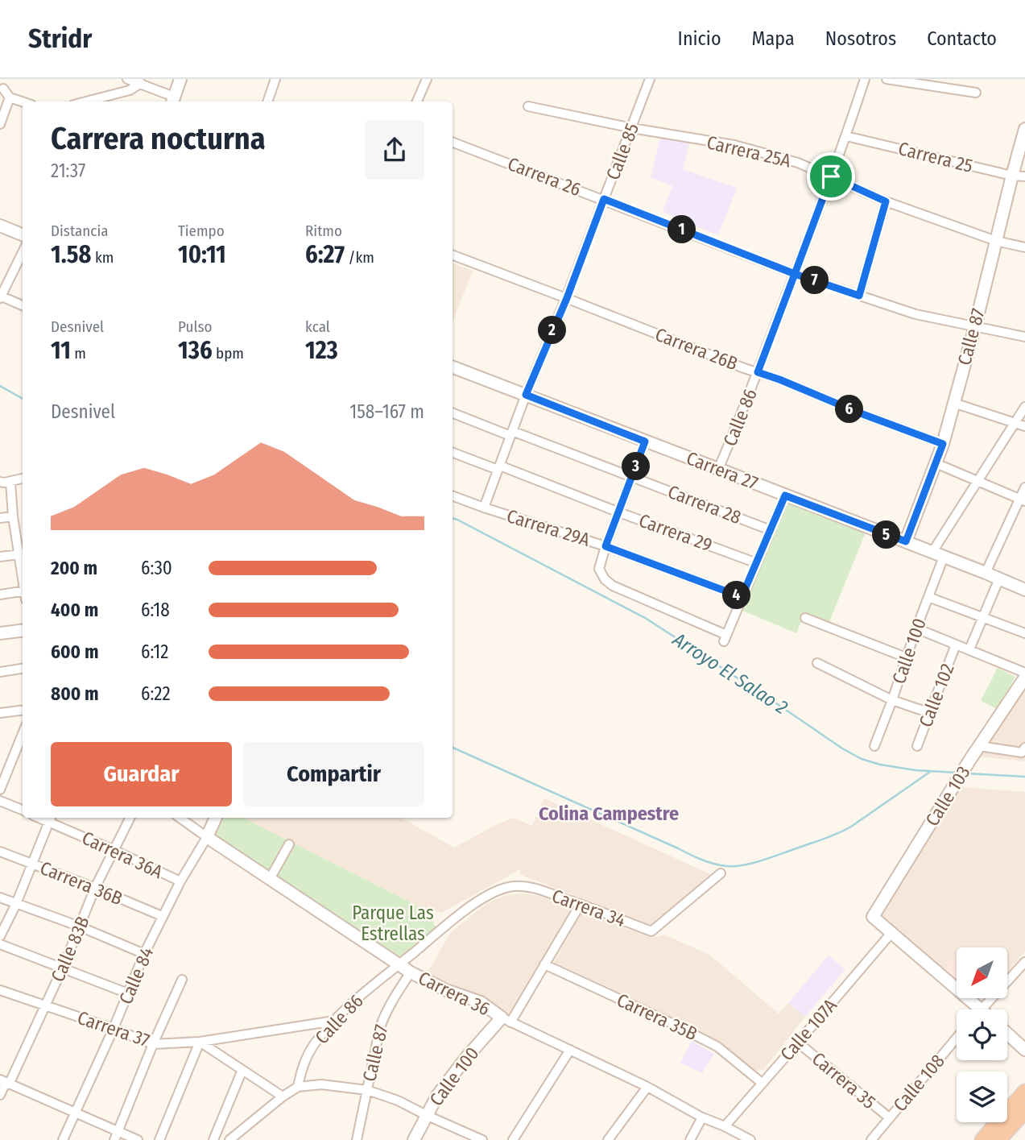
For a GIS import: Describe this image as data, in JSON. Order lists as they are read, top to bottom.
{
  "streets": {
    "street": [
      "Calle 85",
      "Carrera 25A",
      "Carrera 25",
      "Carrera 26",
      "Calle 87",
      "Carrera 26B",
      "Calle 86",
      "Carrera 27",
      "Carrera 28",
      "Carrera 29A",
      "Carrera 29",
      "Calle 100",
      "Calle 102",
      "Calle 103",
      "Carrera 36A",
      "Carrera 36B",
      "Carrera 34",
      "Calle 83B",
      "Calle 84",
      "Carrera 36",
      "Carrera 35B",
      "Carrera 37",
      "Calle 107A",
      "Carrera 35",
      "Calle 108"
    ]
  },
  "crossings": [
    ["Calle 85", "Carrera 25A"],
    ["Calle 85", "Carrera 26"],
    ["Calle 85", "Carrera 26B"],
    ["Calle 85", "Carrera 27"],
    ["Calle 85", "Carrera 28"],
    ["Calle 85", "Carrera 29A"],
    ["Calle 85", "Carrera 29"],
    ["Carrera 25A", "Calle 87"],
    ["Carrera 25A", "Calle 86"],
    ["Carrera 25", "Calle 87"],
    ["Carrera 25", "Calle 86"],
    ["Carrera 26", "Calle 87"],
    ["Carrera 26", "Calle 86"],
    ["Calle 87", "Carrera 26B"],
    ["Calle 87", "Carrera 27"],
    ["Calle 87", "Carrera 36"],
    ["Carrera 26B", "Calle 86"],
    ["Calle 86", "Carrera 27"],
    ["Calle 86", "Carrera 34"],
    ["Calle 86", "Carrera 36"],
    ["Calle 86", "Carrera 37"],
    ["Carrera 27", "Calle 100"],
    ["Calle 100", "Carrera 34"],
    ["Calle 100", "Carrera 36"],
    ["Calle 100", "Carrera 35B"],
    ["Calle 103", "Calle 107A"],
    ["Carrera 36A", "Calle 83B"],
    ["Carrera 36A", "Calle 84"],
    ["Carrera 36B", "Calle 83B"],
    ["Carrera 36B", "Calle 84"],
    ["Carrera 34", "Carrera 36"],
    ["Calle 83B", "Carrera 37"],
    ["Calle 84", "Carrera 36"],
    ["Calle 84", "Carrera 37"],
    ["Carrera 36", "Calle 107A"],
    ["Carrera 35B", "Calle 107A"],
    ["Calle 107A", "Carrera 35"],
    ["Carrera 35", "Calle 108"]
  ],
  "districts": ["Colina Campestre"],
  "water": ["Arroyo El Salao 2"],
  "parks": ["Parque Las Estrellas"],
  "north": "bottom left",
  "page": {
    "header": "Stridr",
    "nav": [
      "Inicio",
      "Mapa",
      "Nosotros",
      "Contacto"
    ],
    "heading": ["Carrera nocturna", "21:37"],
    "stats": [
      ["Distancia", "1.58 km"],
      ["Tiempo", "10:11"],
      ["Ritmo", "6:27 /km"],
      ["Desnivel", "11 m"],
      ["Pulso", "136 bpm"],
      ["kcal", "123"]
    ],
    "pins": [
      "1",
      "7",
      "2",
      "6",
      "3",
      "5",
      "4"
    ],
    "chart": ["Desnivel", "158–167 m"],
    "list": [
      {
        "name": "200 m",
        "note": "6:30"
      },
      {
        "name": "400 m",
        "note": "6:18"
      },
      {
        "name": "600 m",
        "note": "6:12"
      },
      {
        "name": "800 m",
        "note": "6:22"
      }
    ],
    "buttons": ["Guardar", "Compartir"]
  }
}
